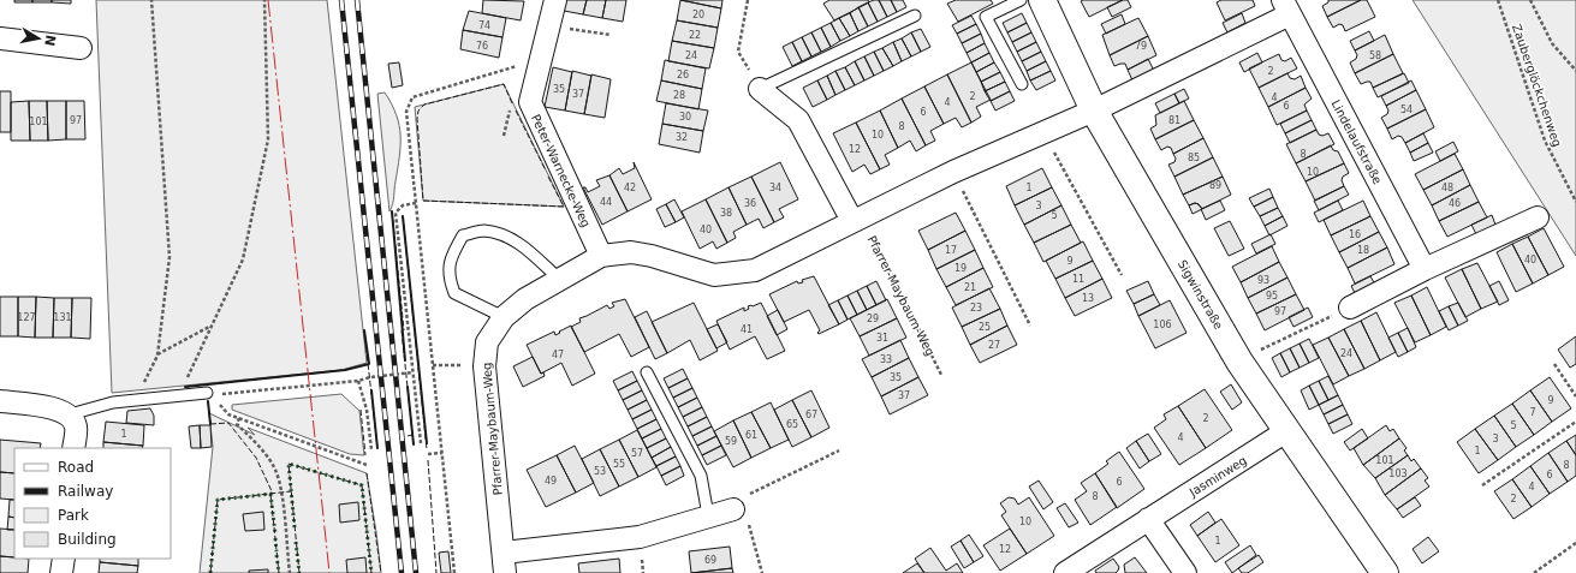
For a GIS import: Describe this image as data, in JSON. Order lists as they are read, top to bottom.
{
  "streets": {
    "street": [
      "Lindelaufstraße",
      "Peter-Warnecke-Weg",
      "Sigwinstraße",
      "Pfarrer-Maybaum-Weg",
      "Jasminweg"
    ],
    "path": ["Zauberglöckchenweg"]
  },
  "crossings": [
    ["Lindelaufstraße", "Sigwinstraße"],
    ["Lindelaufstraße", "Pfarrer-Maybaum-Weg"],
    ["Peter-Warnecke-Weg", "Pfarrer-Maybaum-Weg"],
    ["Sigwinstraße", "Pfarrer-Maybaum-Weg"],
    ["Sigwinstraße", "Jasminweg"]
  ],
  "house_numbers": [
    "20",
    "74",
    "22",
    "76",
    "79",
    "24",
    "58",
    "2",
    "26",
    "35",
    "37",
    "28",
    "2",
    "4",
    "4",
    "6",
    "54",
    "6",
    "30",
    "97",
    "81",
    "101",
    "8",
    "10",
    "32",
    "12",
    "8",
    "85",
    "10",
    "89",
    "42",
    "34",
    "1",
    "48",
    "44",
    "36",
    "46",
    "3",
    "38",
    "5",
    "40",
    "16",
    "17",
    "18",
    "40",
    "9",
    "19",
    "11",
    "93",
    "21",
    "95",
    "13",
    "23",
    "97",
    "127",
    "131",
    "29",
    "106",
    "25",
    "41",
    "31",
    "27",
    "24",
    "47",
    "33",
    "35",
    "37",
    "9",
    "7",
    "67",
    "2",
    "65",
    "5",
    "1",
    "61",
    "4",
    "3",
    "59",
    "1",
    "57",
    "101",
    "55",
    "8",
    "53",
    "103",
    "6",
    "49",
    "6",
    "4",
    "8",
    "2",
    "10",
    "1",
    "12",
    "69"
  ],
  "legend": [
    "Road",
    "Railway",
    "Park",
    "Building"
  ],
  "north": "right"
}
